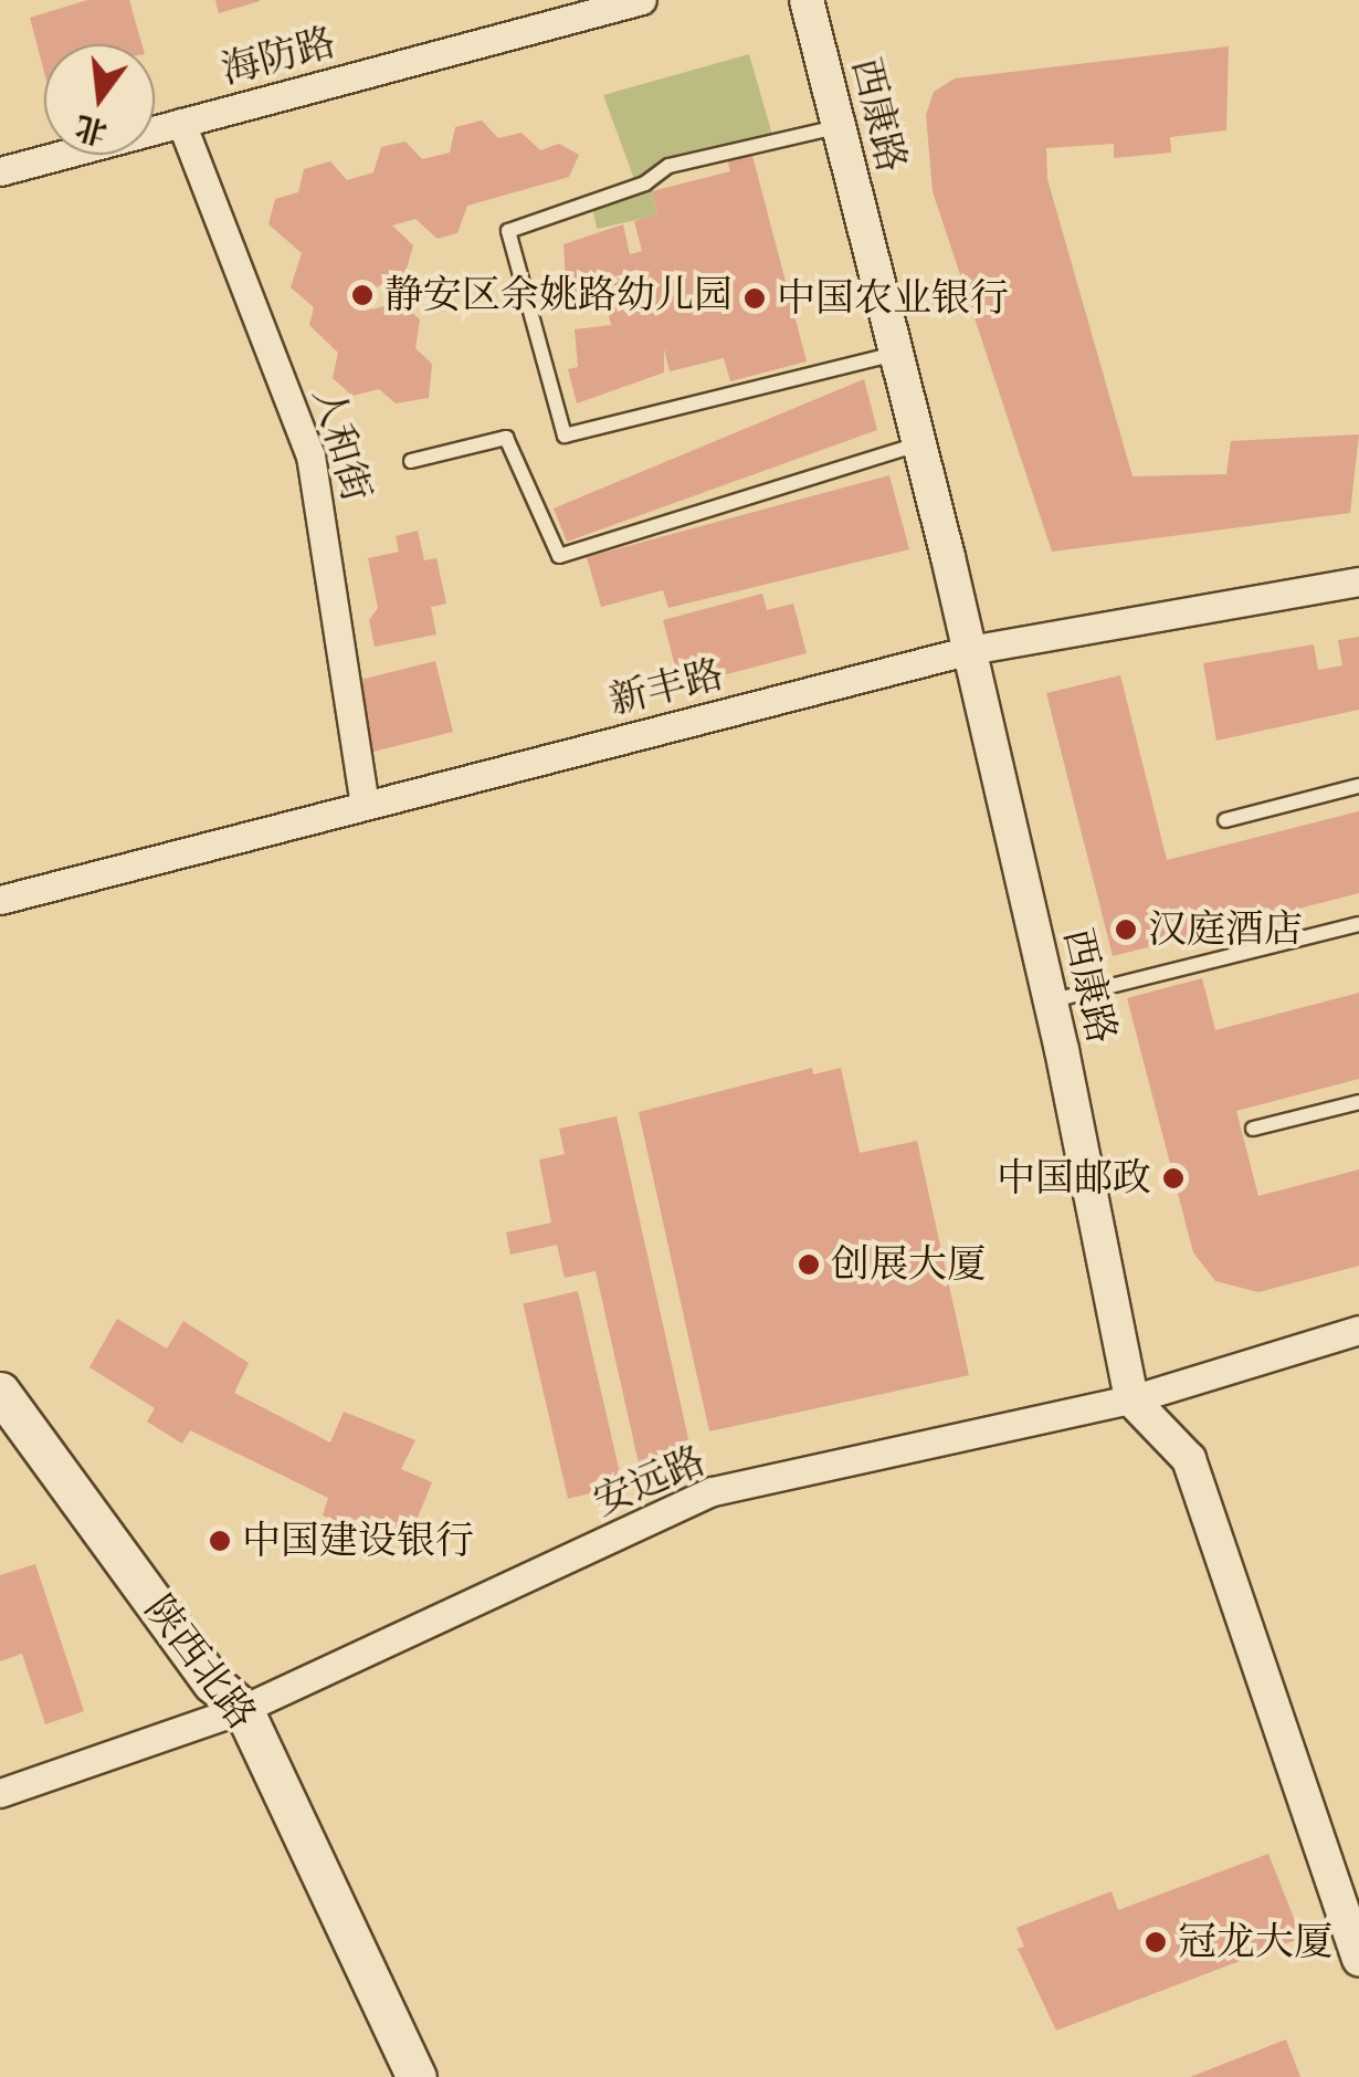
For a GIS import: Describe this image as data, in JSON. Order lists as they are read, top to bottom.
{
  "streets": {
    "main road": ["陕西北路"],
    "street": [
      "海防路",
      "西康路",
      "人和街",
      "新丰路",
      "安远路"
    ]
  },
  "crossings": [
    ["海防路", "人和街"],
    ["西康路", "新丰路"],
    ["西康路", "安远路"],
    ["人和街", "新丰路"],
    ["安远路", "陕西北路"]
  ],
  "places": [
    "静安区余姚路幼儿园",
    "中国农业银行",
    "汉庭酒店",
    "中国邮政",
    "创展大厦",
    "中国建设银行",
    "冠龙大厦"
  ],
  "north": "bottom"
}
